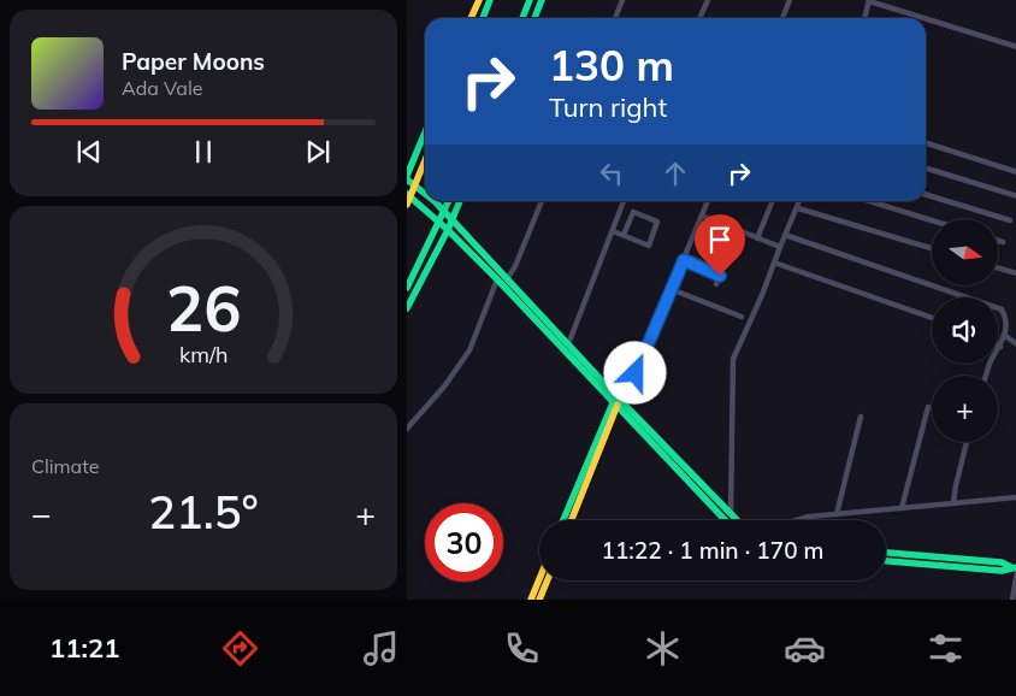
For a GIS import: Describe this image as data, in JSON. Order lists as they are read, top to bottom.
{
  "north": "right",
  "page": {
    "turn": ["130 m", "Turn right"],
    "song": ["Paper Moons", "Ada Vale"],
    "map_buttons": "+",
    "tile": "Climate",
    "heat": ["−", "21.5°", "+"],
    "limit": "30",
    "trip": "11:22 · 1 min · 170 m",
    "tabs": "11:21",
    "gauge": ["26", "km/h"]
  }
}
